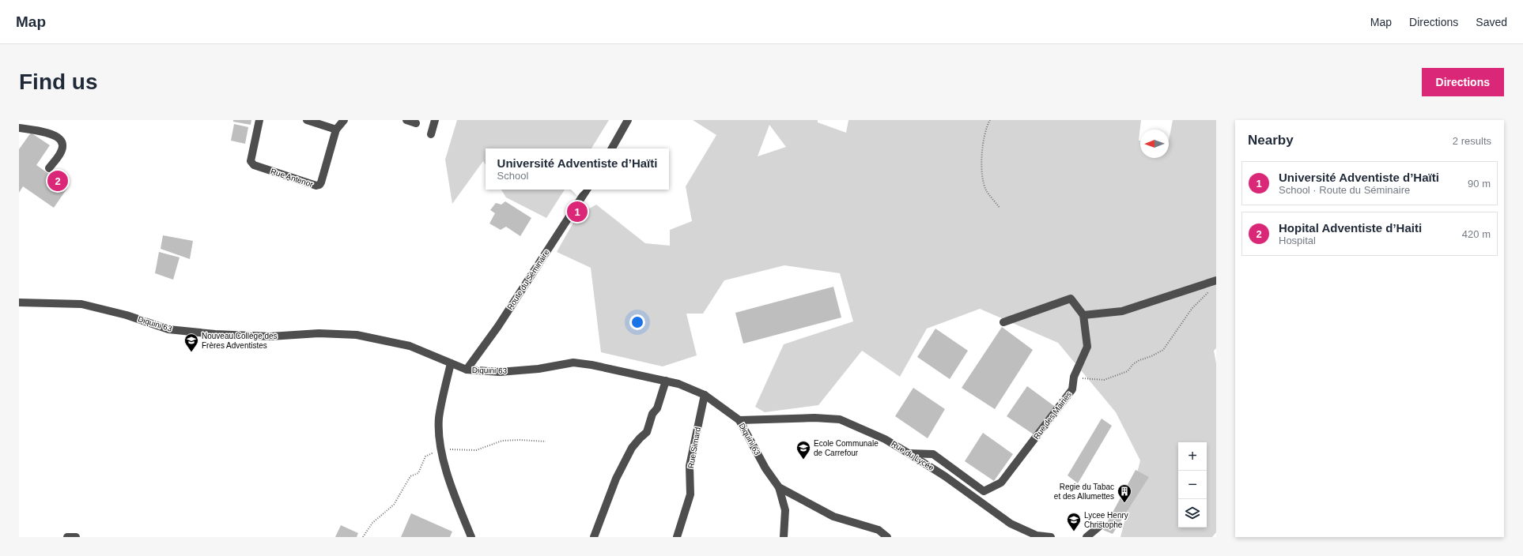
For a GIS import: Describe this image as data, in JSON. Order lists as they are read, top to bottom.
{
  "streets": {
    "street": [
      "Rue Antenor",
      "Route du Séminaire",
      "Diquini 63",
      "Rue des Mairies",
      "Rue Simard",
      "Rue du Lycée"
    ]
  },
  "crossings": [
    ["Route du Séminaire", "Diquini 63"],
    ["Diquini 63", "Rue Simard"],
    ["Diquini 63", "Rue du Lycée"],
    ["Rue des Mairies", "Rue du Lycée"]
  ],
  "places": {
    "school or university": ["Nouveau Collège des Frères Adventistes", "Ecole Communale de Carrefour", "Lycee Henry Christophe"],
    "building": ["Regie du Tabac et des Allumettes"]
  },
  "north": "left",
  "page": {
    "header": "Map",
    "nav": ["Map", "Directions", "Saved"],
    "buttons": "Directions",
    "title": "Find us",
    "heading": ["Nearby", "2 results"],
    "popup": ["Université Adventiste d’Haïti", "School"],
    "list": [
      {
        "mark": "1",
        "name": "Université Adventiste d’Haïti",
        "note": "School · Route du Séminaire",
        "value": "90 m"
      },
      {
        "mark": "2",
        "name": "Hopital Adventiste d’Haiti",
        "note": "Hospital",
        "value": "420 m"
      }
    ],
    "pins": ["2", "1"],
    "map_buttons": ["+", "−"]
  }
}
